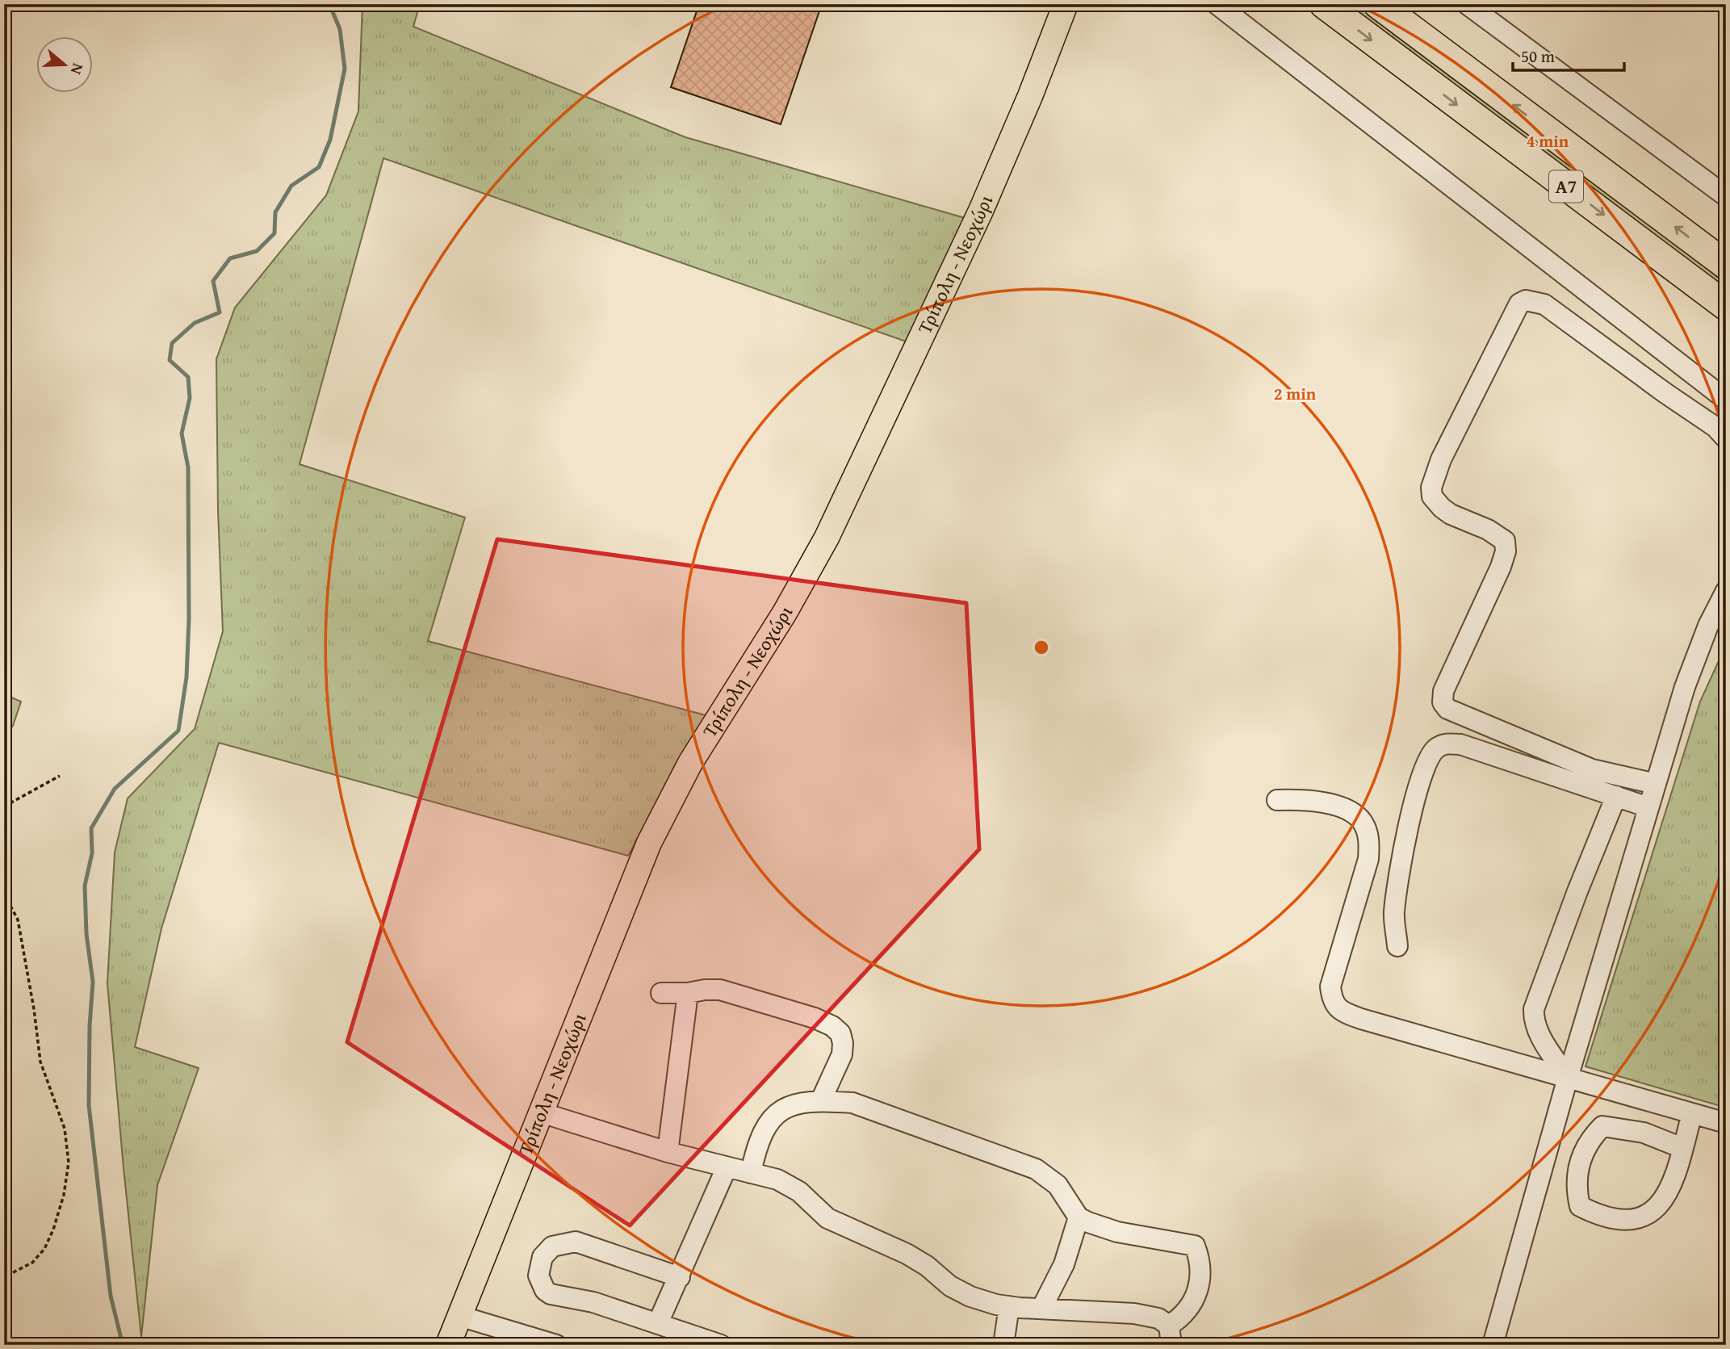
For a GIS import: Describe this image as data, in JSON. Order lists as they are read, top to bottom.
{
  "streets": {
    "highway": ["Α7"],
    "main road": ["Τρίπολη - Νεοχώρι"]
  },
  "scale_bar": "50 m",
  "north": "right",
  "rings": ["4 min", "2 min"]
}
